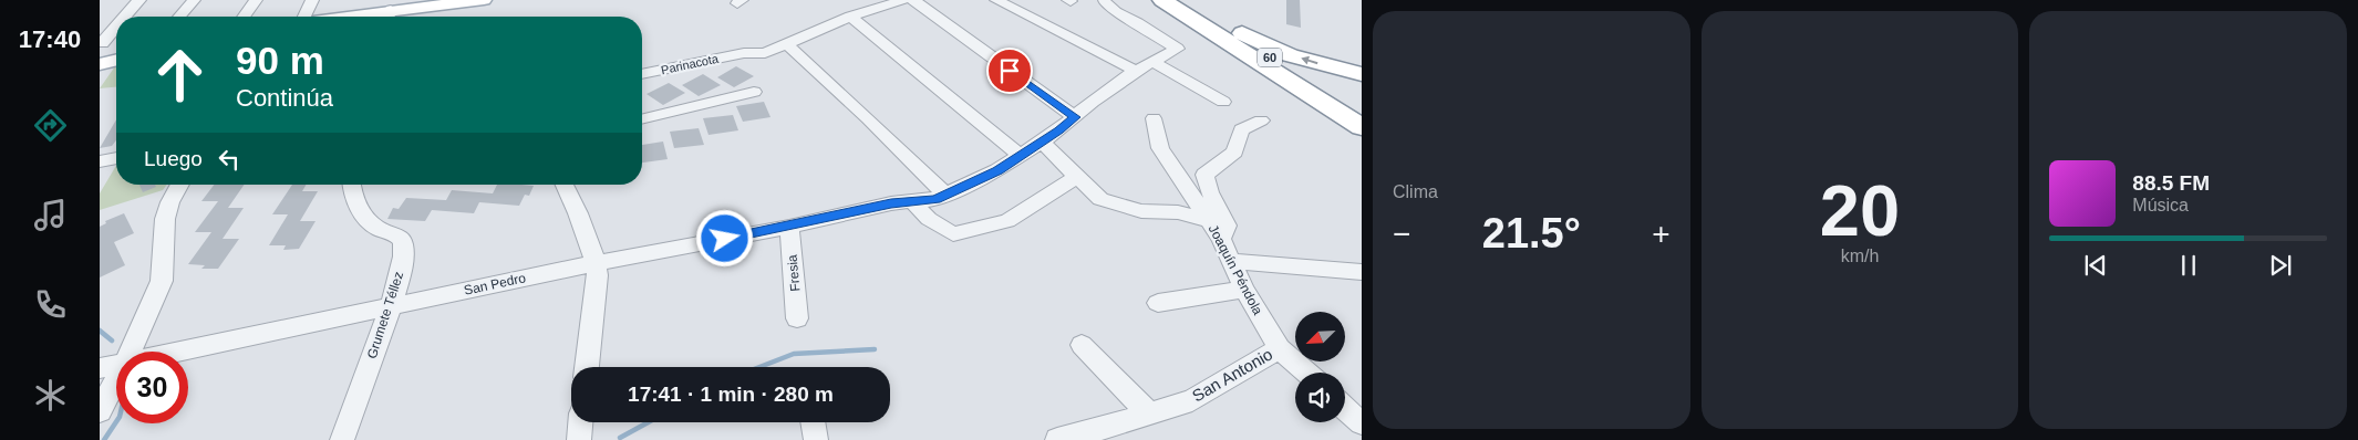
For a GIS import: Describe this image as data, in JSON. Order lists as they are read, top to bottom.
{
  "streets": {
    "highway": ["60"],
    "street": [
      "Parinacota",
      "Joaquín Péndola",
      "Fresia",
      "San Pedro",
      "Grumete Téllez",
      "San Antonio"
    ]
  },
  "crossings": [
    ["Joaquín Péndola", "San Antonio"],
    ["Fresia", "San Pedro"],
    ["San Pedro", "Grumete Téllez"]
  ],
  "north": "bottom left",
  "page": {
    "tabs": "17:40",
    "tile": [
      "Clima",
      ["20", "km/h"]
    ],
    "turn": ["90 m", "Continúa"],
    "then": "Luego",
    "song": ["88.5 FM", "Música"],
    "heat": ["−", "21.5°", "+"],
    "limit": "30",
    "trip": "17:41 · 1 min · 280 m"
  }
}
